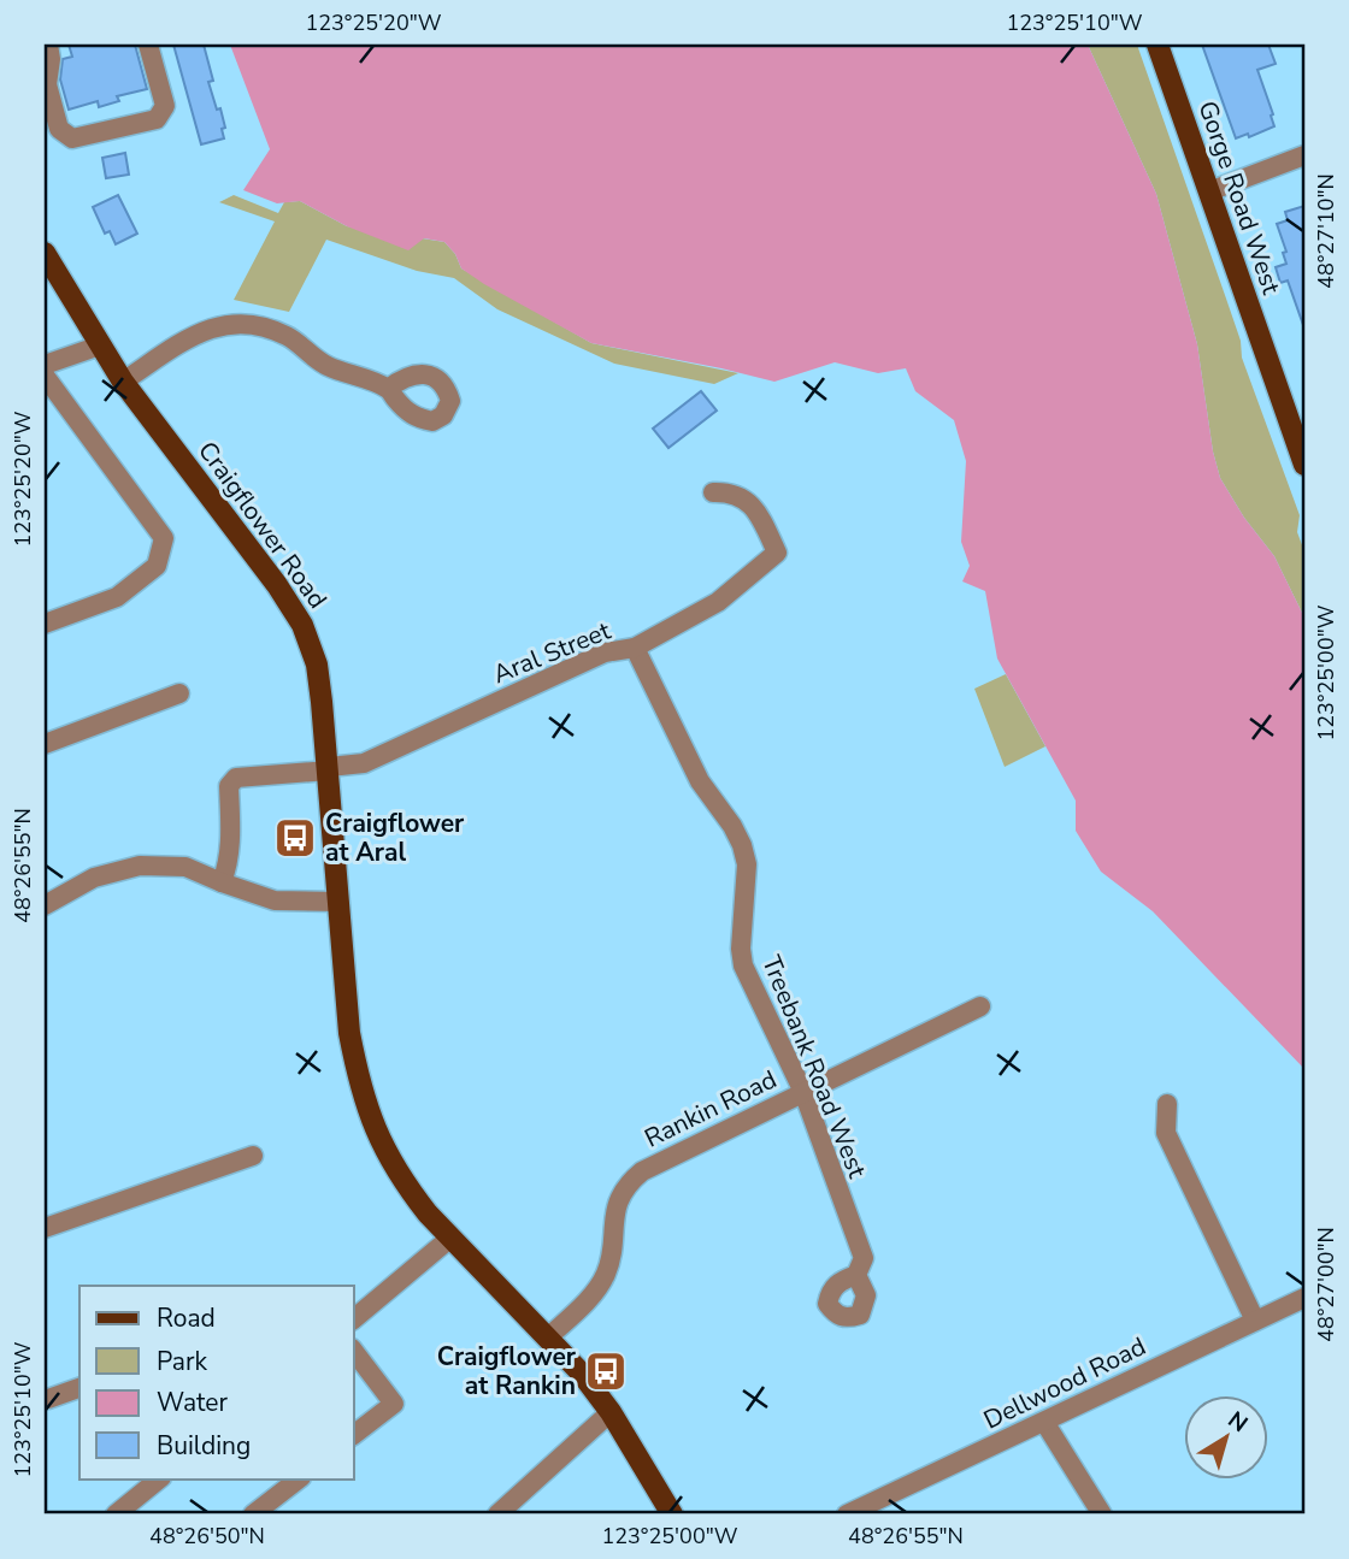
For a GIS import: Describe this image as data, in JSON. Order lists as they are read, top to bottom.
{
  "streets": {
    "main road": ["Gorge Road West", "Craigflower Road"],
    "street": [
      "Aral Street",
      "Treebank Road West",
      "Rankin Road",
      "Dellwood Road"
    ]
  },
  "crossings": [
    ["Craigflower Road", "Aral Street"],
    ["Craigflower Road", "Rankin Road"],
    ["Aral Street", "Treebank Road West"],
    ["Treebank Road West", "Rankin Road"]
  ],
  "places": {
    "bus stop": ["Craigflower at Aral", "Craigflower at Rankin"]
  },
  "legend": [
    "Road",
    "Park",
    "Water",
    "Building"
  ],
  "north": "top right",
  "coordinates": [
    "123°25'20\"W",
    "123°25'10\"W",
    "48°27'10\"N",
    "123°25'00\"W",
    "48°26'55\"N",
    "48°27'00\"N",
    "48°26'50\"N"
  ]
}
